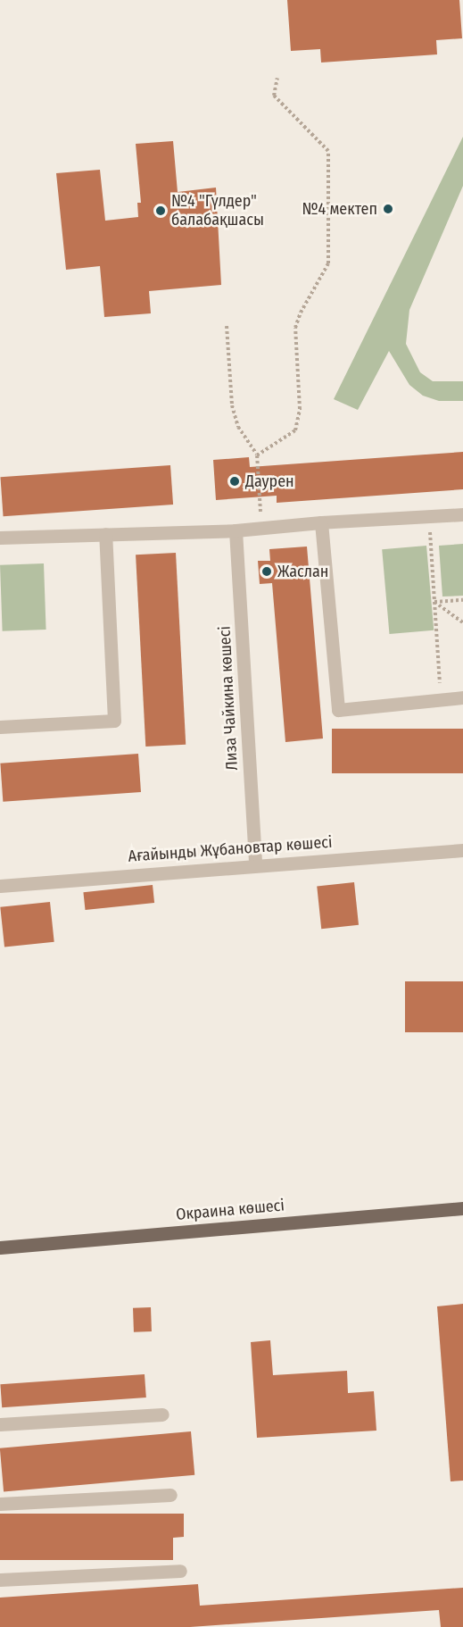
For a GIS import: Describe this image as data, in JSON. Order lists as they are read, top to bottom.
{
  "streets": {
    "main road": ["Окраина көшесі"],
    "street": ["Лиза Чайкина көшесі", "Ағайынды Жұбановтар көшесі"]
  },
  "crossings": [
    ["Лиза Чайкина көшесі", "Ағайынды Жұбановтар көшесі"]
  ],
  "places": [
    "№4 мектеп",
    "№4 \"Гүлдер\" балабақшасы",
    "Даурен",
    "Жаслан"
  ]
}
